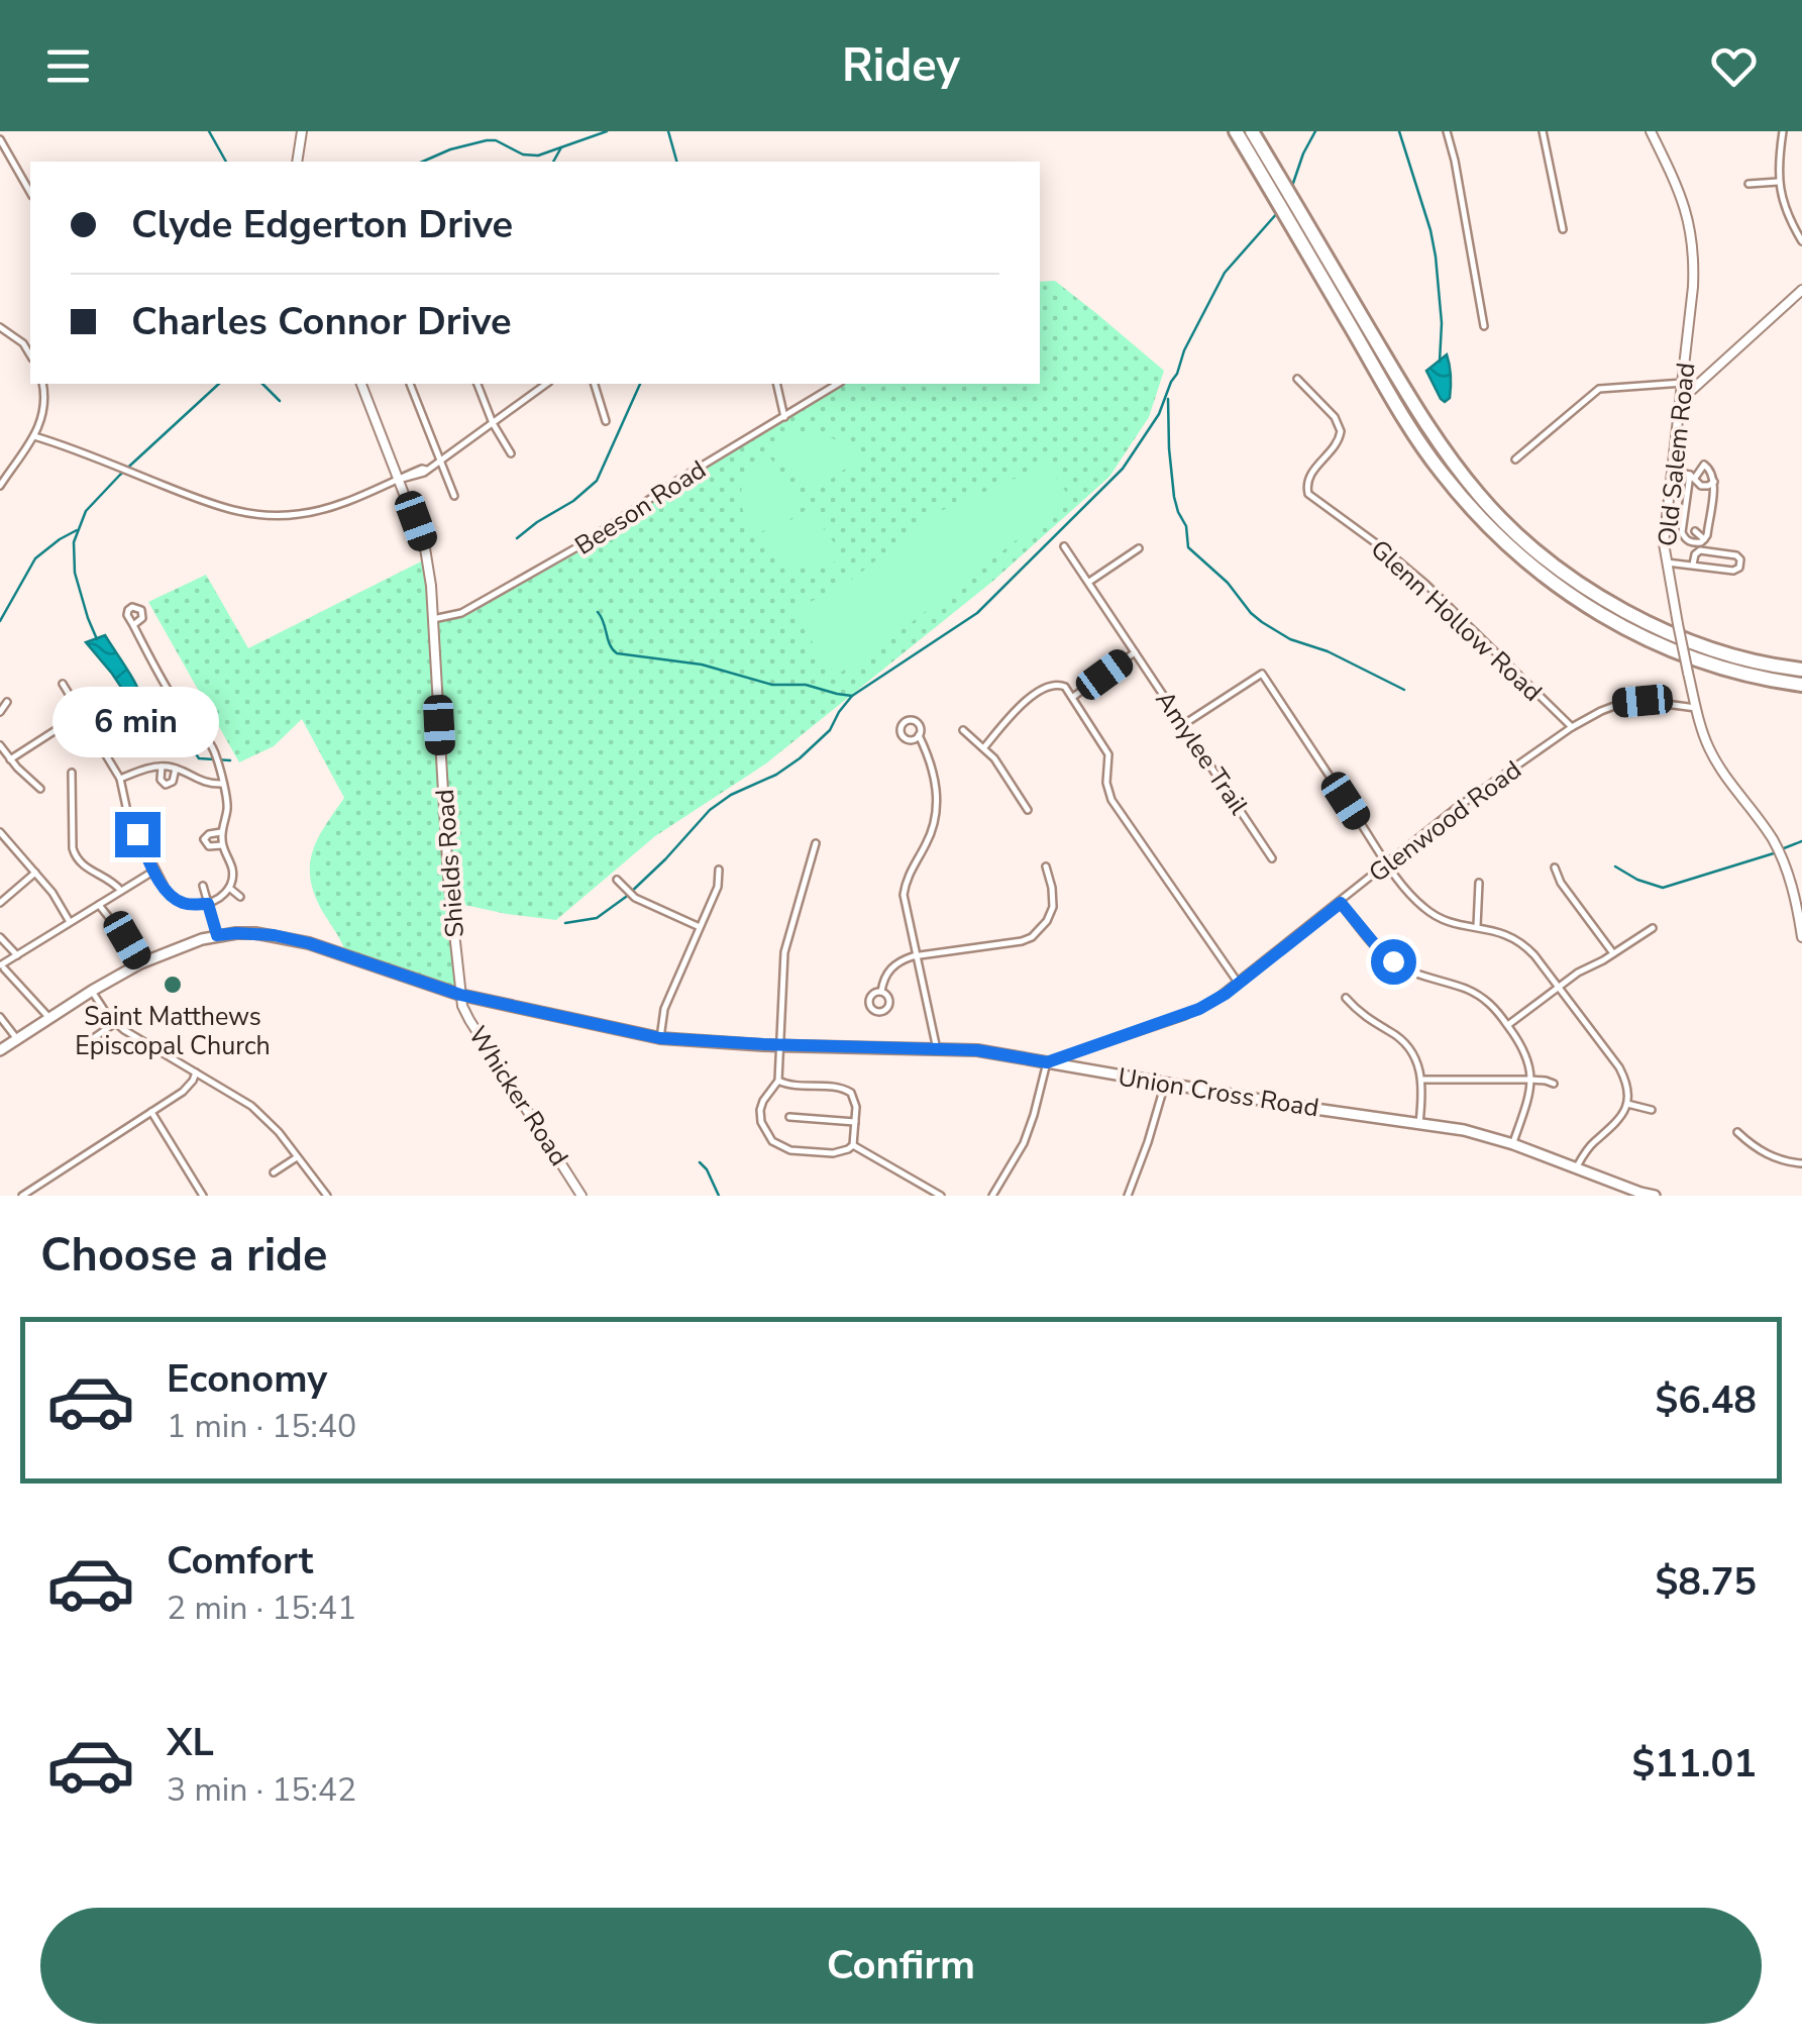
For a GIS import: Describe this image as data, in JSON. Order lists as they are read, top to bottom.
{
  "streets": {
    "main road": ["Union Cross Road"],
    "street": [
      "Old Salem Road",
      "Beeson Road",
      "Glenn Hollow Road",
      "Amylee Trail",
      "Glenwood Road",
      "Shields Road",
      "Whicker Road"
    ]
  },
  "crossings": [
    ["Old Salem Road", "Glenwood Road"],
    ["Beeson Road", "Shields Road"],
    ["Glenn Hollow Road", "Glenwood Road"],
    ["Glenwood Road", "Union Cross Road"],
    ["Shields Road", "Union Cross Road"],
    ["Shields Road", "Whicker Road"],
    ["Union Cross Road", "Whicker Road"]
  ],
  "places": ["Saint Matthews Episcopal Church"],
  "page": {
    "header": "Ridey",
    "banner": ["Clyde Edgerton Drive", "Charles Connor Drive"],
    "bubble": "6 min",
    "heading": "Choose a ride",
    "list": [
      {
        "name": "Economy",
        "note": "1 min · 15:40",
        "value": "$6.48"
      },
      {
        "name": "Comfort",
        "note": "2 min · 15:41",
        "value": "$8.75"
      },
      {
        "name": "XL",
        "note": "3 min · 15:42",
        "value": "$11.01"
      }
    ],
    "buttons": "Confirm"
  }
}
